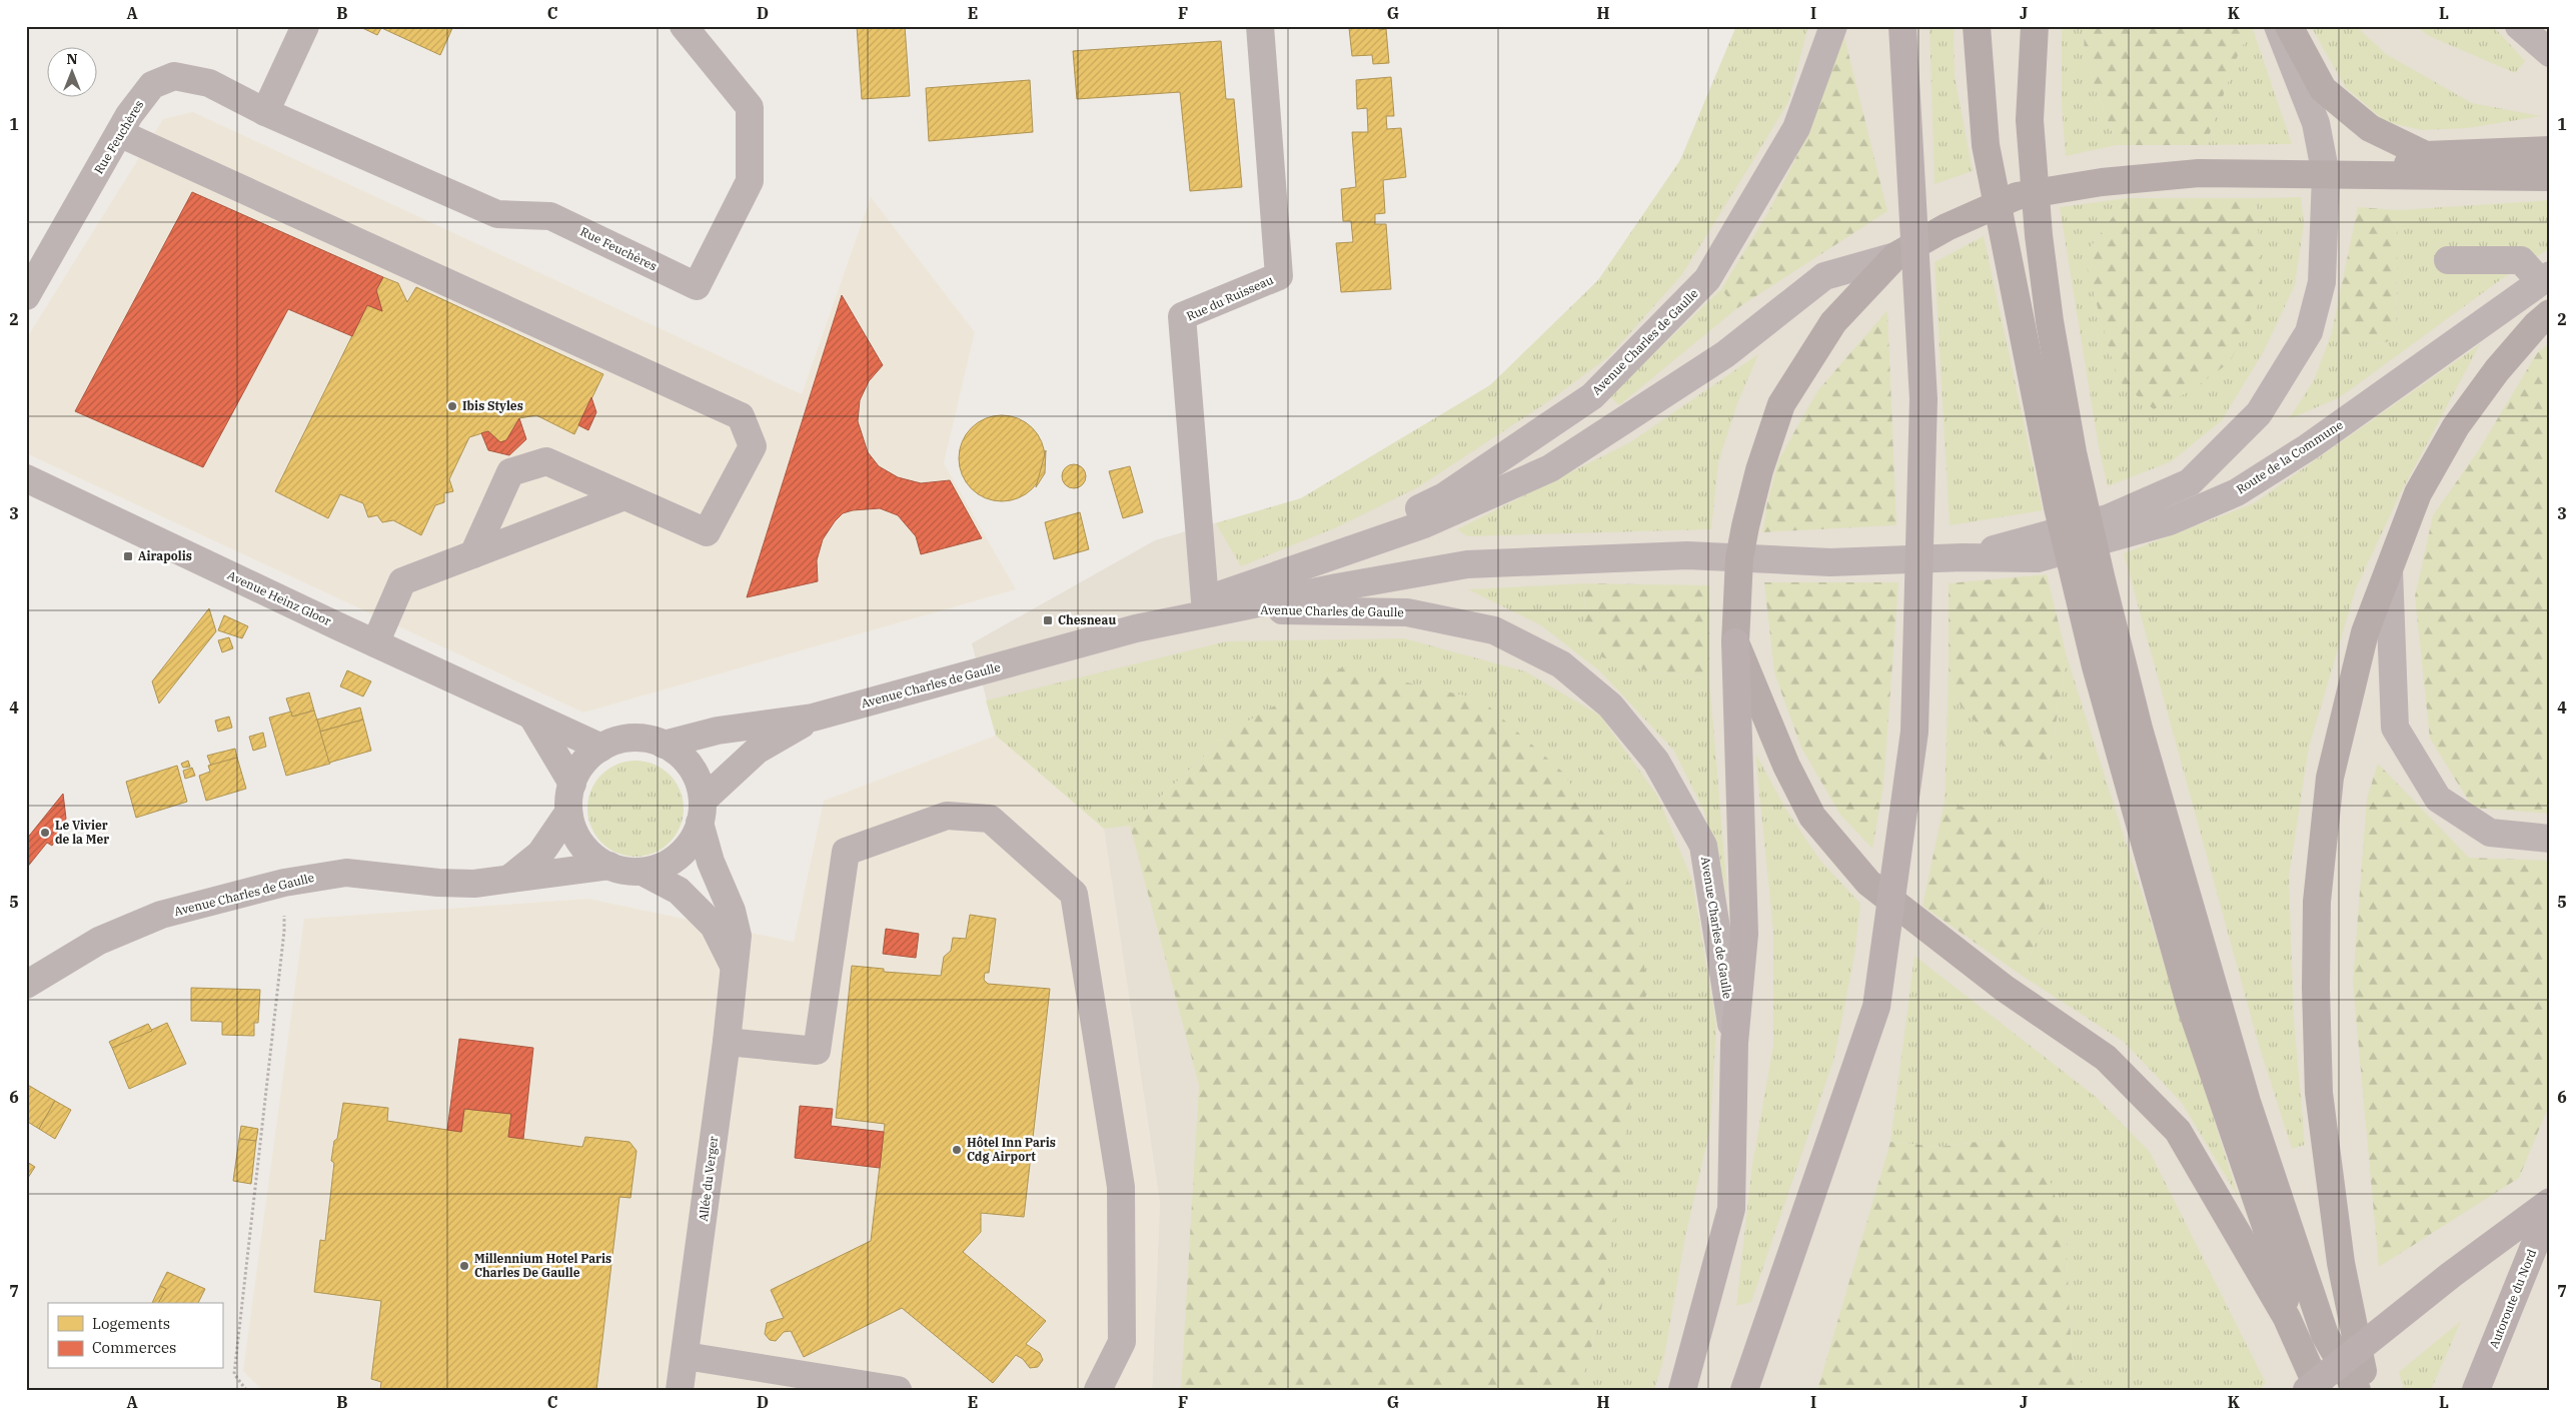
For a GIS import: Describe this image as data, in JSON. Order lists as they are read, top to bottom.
{
  "streets": {
    "highway": ["Autoroute du Nord"],
    "street": [
      "Rue Feuchères",
      "Rue du Ruisseau",
      "Avenue Charles de Gaulle",
      "Route de la Commune",
      "Avenue Heinz Gloor",
      "Allée du Verger"
    ]
  },
  "crossings": [
    ["Rue du Ruisseau", "Avenue Charles de Gaulle"],
    ["Avenue Charles de Gaulle", "Route de la Commune"],
    ["Avenue Charles de Gaulle", "Avenue Heinz Gloor"],
    ["Avenue Charles de Gaulle", "Allée du Verger"],
    ["Avenue Heinz Gloor", "Allée du Verger"]
  ],
  "places": {
    "other": [
      "Ibis Styles",
      "Le Vivier de la Mer",
      "Hôtel Inn Paris Cdg Airport",
      "Millennium Hotel Paris Charles De Gaulle"
    ],
    "transit": ["Airapolis", "Chesneau"]
  },
  "legend": ["Logements", "Commerces"],
  "north": "top",
  "grid": {
    "columns": [
      "A",
      "B",
      "C",
      "D",
      "E",
      "F",
      "G",
      "H",
      "I",
      "J",
      "K",
      "L"
    ],
    "rows": [
      "1",
      "2",
      "3",
      "4",
      "5",
      "6",
      "7"
    ]
  }
}
